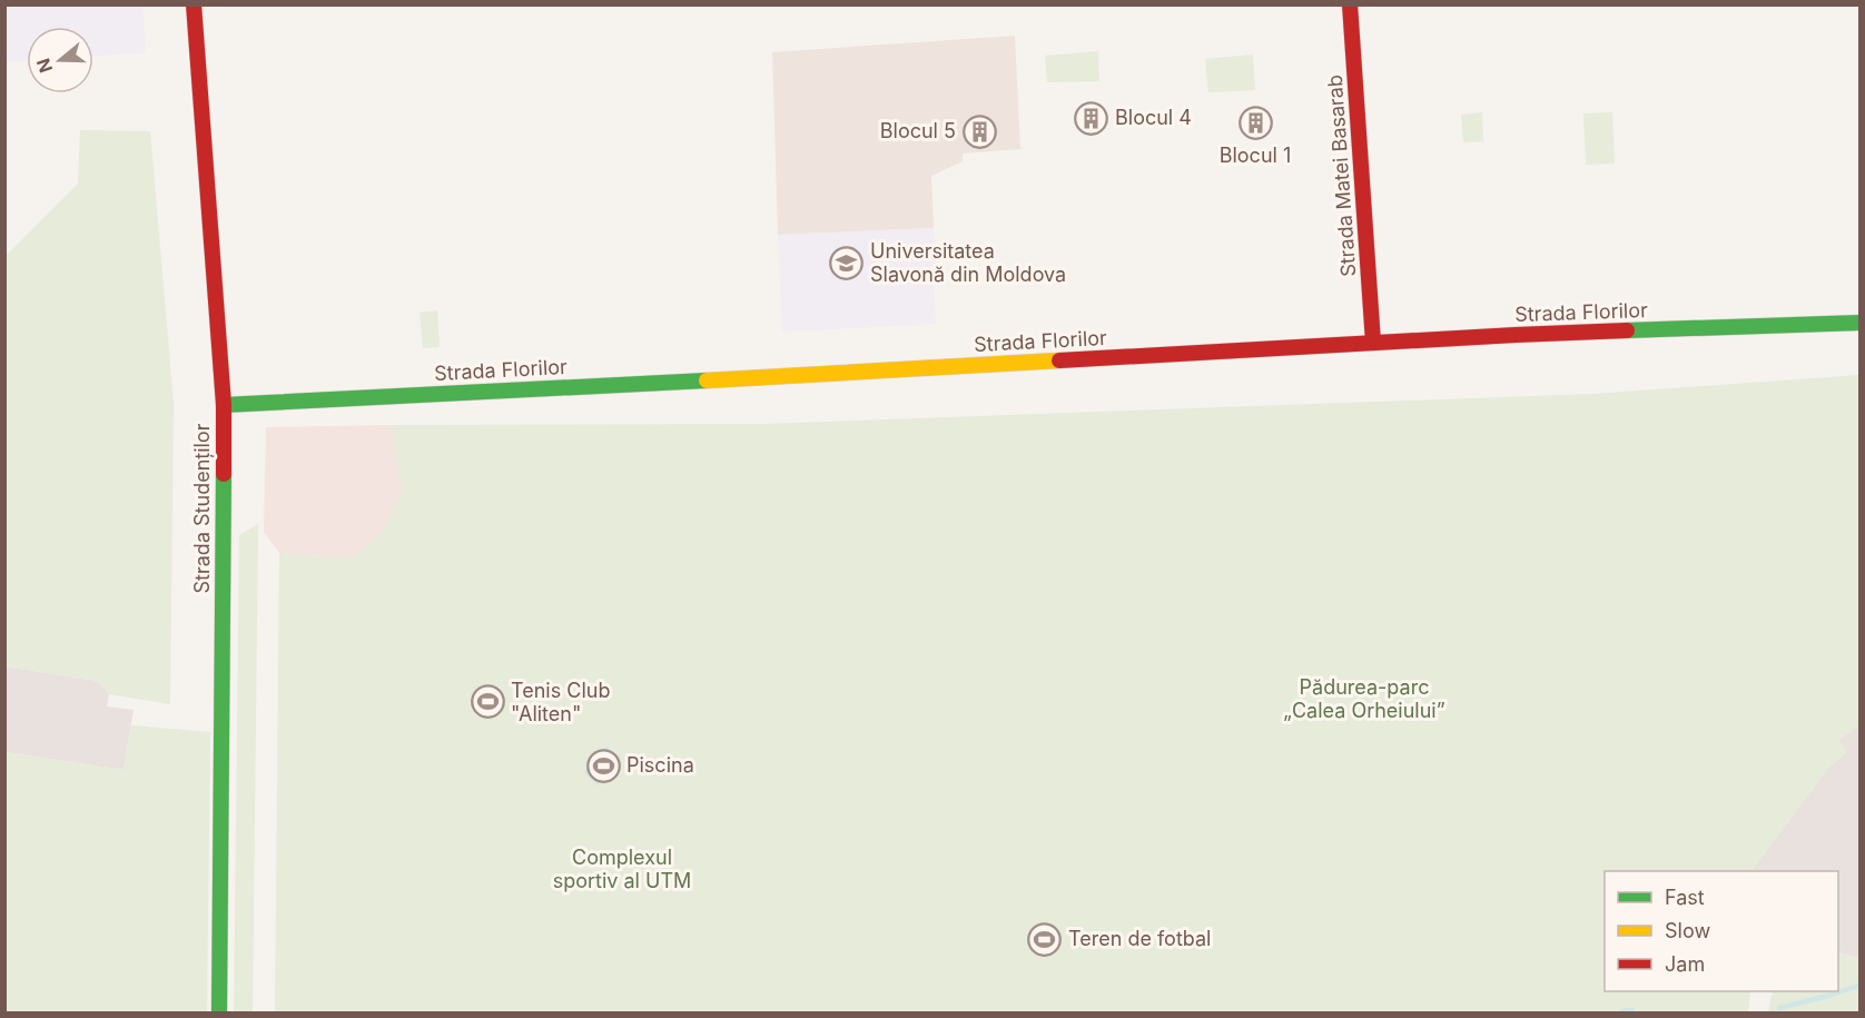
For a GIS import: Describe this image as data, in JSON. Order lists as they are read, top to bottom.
{
  "streets": {
    "main road": ["Strada Matei Basarab", "Strada Florilor", "Strada Studenților"]
  },
  "crossings": [
    ["Strada Matei Basarab", "Strada Florilor"],
    ["Strada Florilor", "Strada Studenților"]
  ],
  "parks": ["Pădurea-parc „Calea Orheiului”", "Complexul sportiv al UTM"],
  "places": {
    "building": ["Blocul 4", "Blocul 1", "Blocul 5"],
    "school or university": ["Universitatea Slavonă din Moldova"],
    "sports": ["Tenis Club \"Aliten\"", "Piscina", "Teren de fotbal"]
  },
  "legend": ["Fast", "Slow", "Jam"],
  "north": "left"
}
